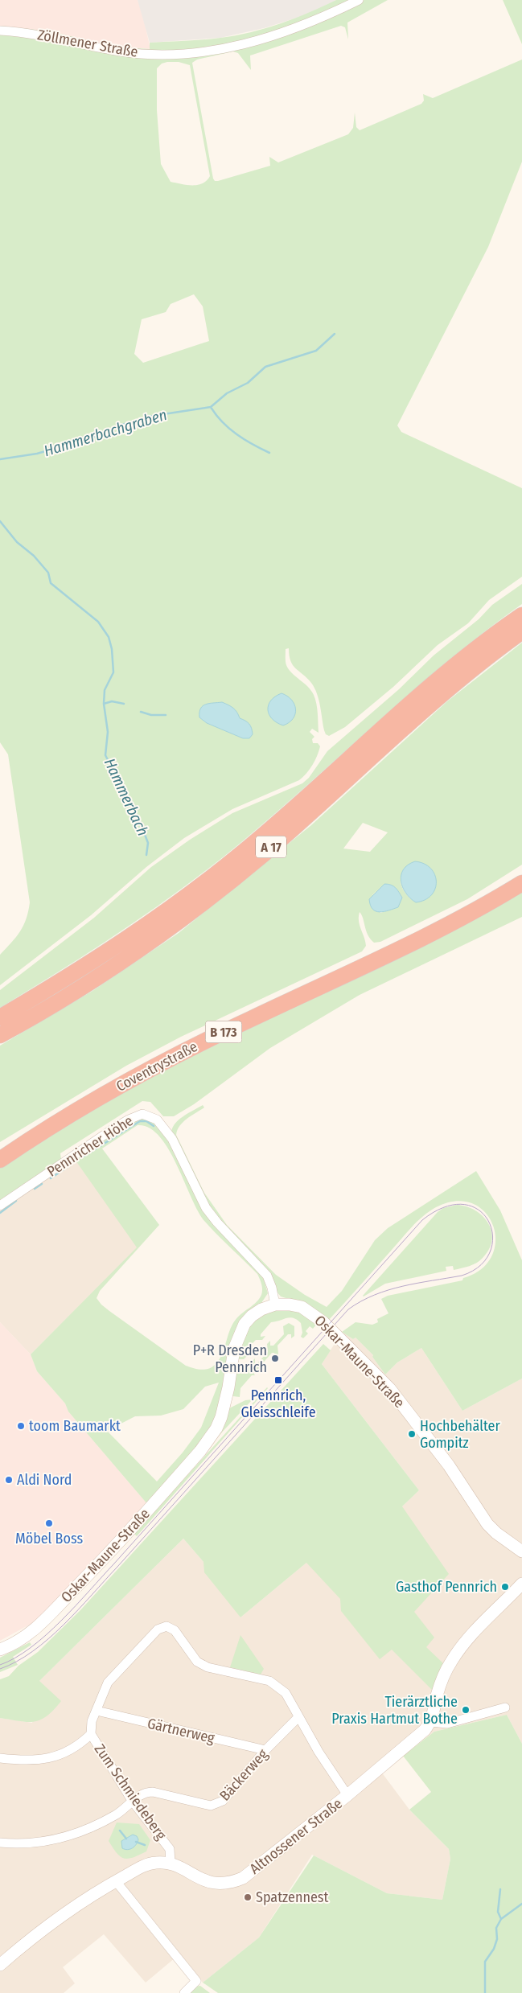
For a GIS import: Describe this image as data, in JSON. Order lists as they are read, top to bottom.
{
  "streets": {
    "highway": ["A 17", "B 173", "Coventrystraße"],
    "street": [
      "Zöllmener Straße",
      "Pennricher Höhe",
      "Oskar-Maune-Straße",
      "Gärtnerweg",
      "Bäckerweg",
      "Zum Schmiedeberg",
      "Altnossener Straße"
    ]
  },
  "crossings": [
    ["Pennricher Höhe", "Oskar-Maune-Straße"],
    ["Gärtnerweg", "Bäckerweg"],
    ["Gärtnerweg", "Zum Schmiedeberg"],
    ["Bäckerweg", "Zum Schmiedeberg"],
    ["Zum Schmiedeberg", "Altnossener Straße"]
  ],
  "water": ["Hammerbachgraben", "Hammerbach"],
  "places": {
    "other": [
      "P+R Dresden Pennrich",
      "toom Baumarkt",
      "Hochbehälter Gompitz",
      "Aldi Nord",
      "Möbel Boss",
      "Gasthof Pennrich",
      "Tierärztliche Praxis Hartmut Bothe",
      "Spatzennest"
    ],
    "transit": ["Pennrich, Gleisschleife"]
  }
}
